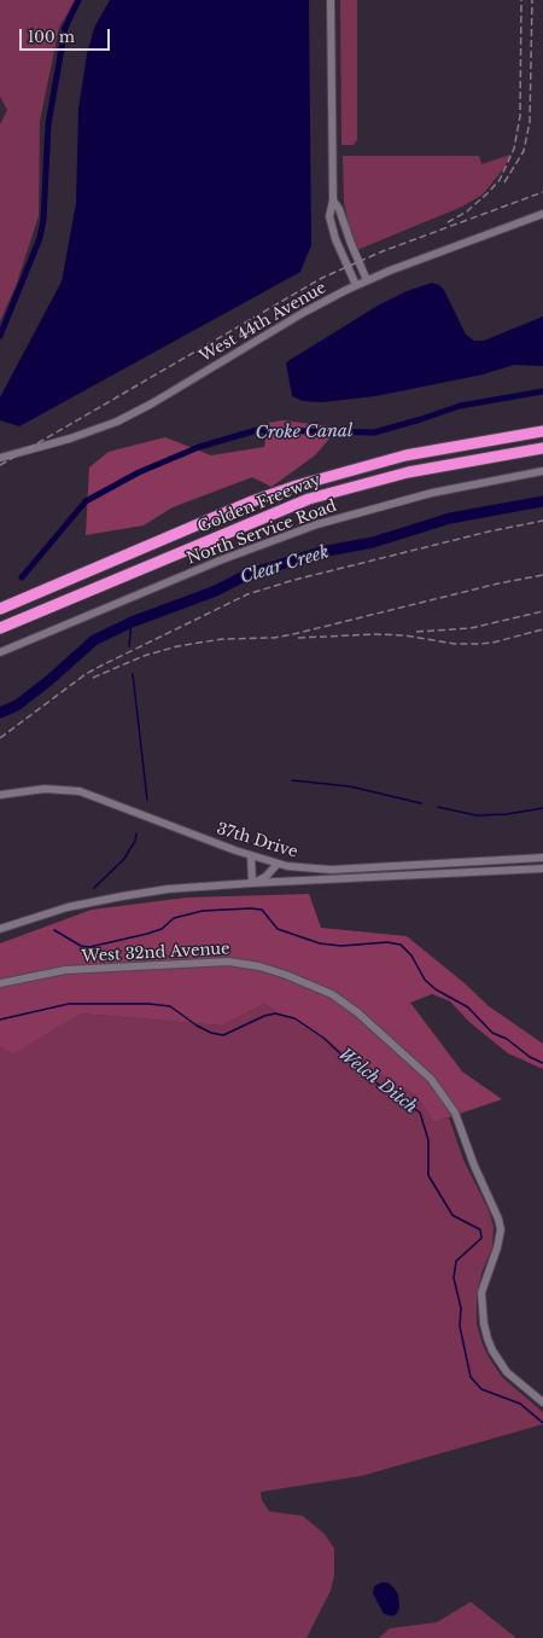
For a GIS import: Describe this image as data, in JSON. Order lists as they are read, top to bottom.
{
  "streets": {
    "highway": ["Golden Freeway"],
    "street": [
      "West 44th Avenue",
      "North Service Road",
      "37th Drive",
      "West 32nd Avenue"
    ]
  },
  "water": ["Croke Canal", "Clear Creek", "Welch Ditch"],
  "scale_bar": "100 m"
}
